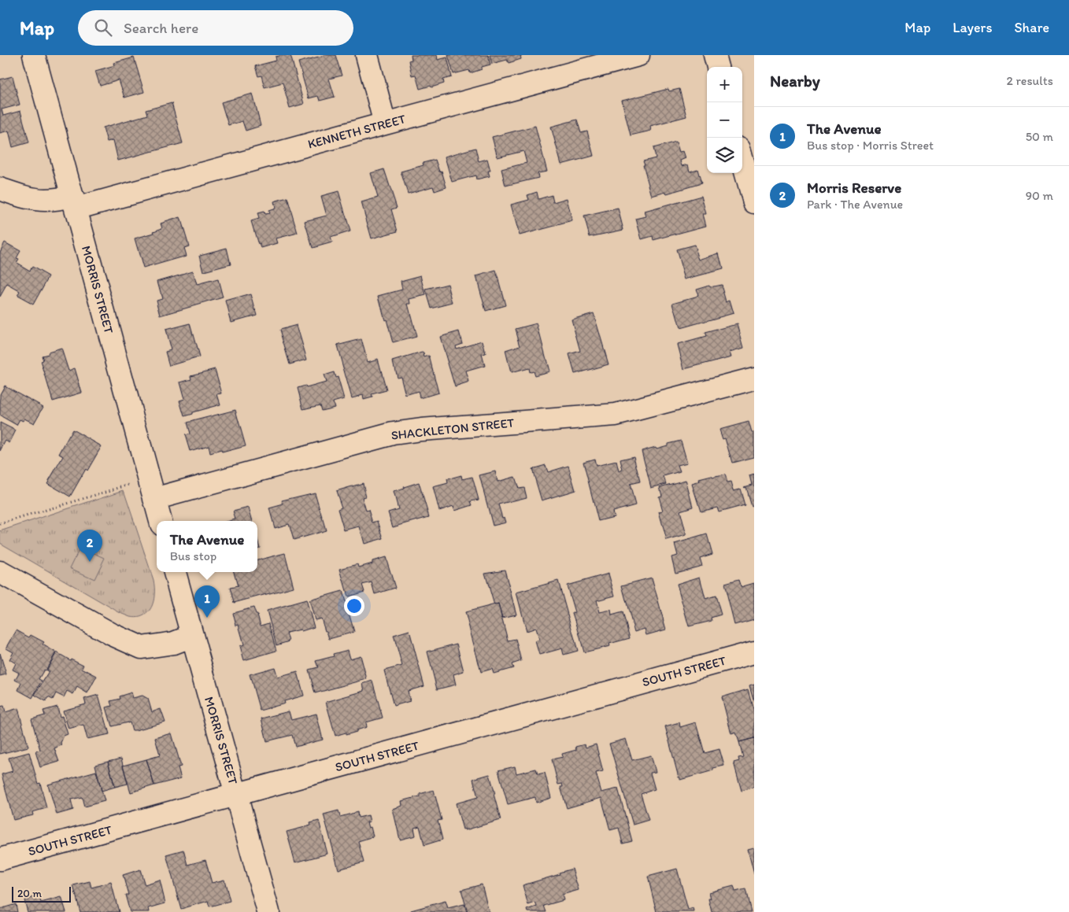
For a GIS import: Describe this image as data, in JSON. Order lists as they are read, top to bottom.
{
  "streets": {
    "street": [
      "KENNETH STREET",
      "MORRIS STREET",
      "SHACKLETON STREET",
      "SOUTH STREET"
    ]
  },
  "crossings": [
    ["KENNETH STREET", "MORRIS STREET"],
    ["MORRIS STREET", "SHACKLETON STREET"],
    ["MORRIS STREET", "SOUTH STREET"]
  ],
  "scale_bar": "20 m",
  "page": {
    "header": "Map",
    "search": "Search here",
    "nav": ["Map", "Layers", "Share"],
    "heading": ["Nearby", "2 results"],
    "map_buttons": ["+", "−"],
    "list": [
      {
        "mark": "1",
        "name": "The Avenue",
        "note": "Bus stop · Morris Street",
        "value": "50 m"
      },
      {
        "mark": "2",
        "name": "Morris Reserve",
        "note": "Park · The Avenue",
        "value": "90 m"
      }
    ],
    "popup": ["The Avenue", "Bus stop"],
    "pins": ["2", "1"],
    "scale": "20 m"
  }
}
